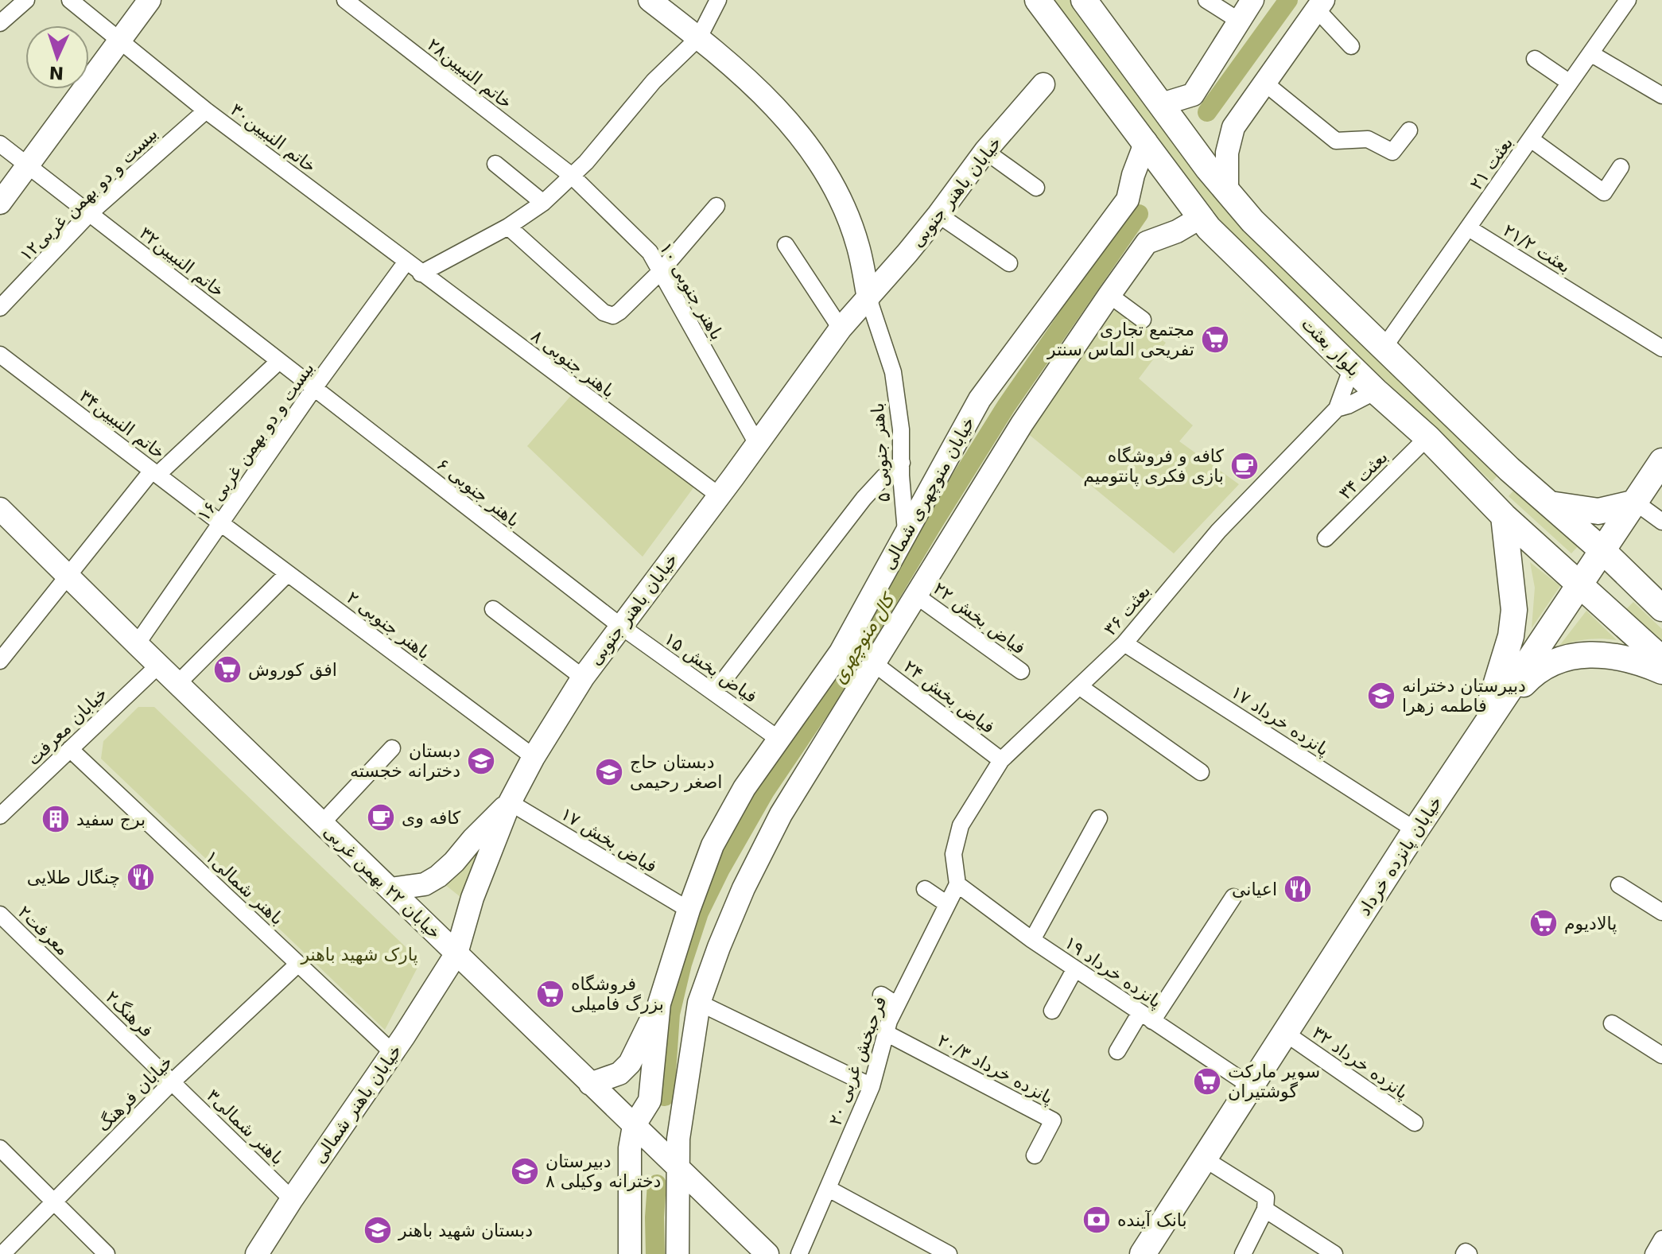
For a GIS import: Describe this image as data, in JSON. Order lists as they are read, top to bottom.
{
  "streets": {
    "main road": ["بلوار بعثت", "خیابان پانزده خرداد"],
    "street": [
      "خاتم النبیین۲۸",
      "خاتم النبیین۳۰",
      "بعثت ۲۱",
      "خیابان باهنر جنوبی",
      "بیست و دو بهمن غربی۱۲",
      "بعثت ۲۱/۲",
      "خاتم النبیین۳۲",
      "باهنر جنوبی ۱۰",
      "باهنر جنوبی ۸",
      "خاتم النبیین۳۴",
      "بیست و دو بهمن غربی ۱۶",
      "باهنر جنوبی ۵",
      "بعثت ۳۴",
      "باهنر جنوبی ۶",
      "خیابان منوچهری شمالی",
      "بعثت ۳۶",
      "فیاض بخش ۲۲",
      "باهنر جنوبی ۲",
      "فیاض بخش ۱۵",
      "فیاض بخش ۲۴",
      "پانزده خرداد ۱۷",
      "خیابان معرفت",
      "فیاض بخش ۱۷",
      "خیابان ۲۲ بهمن غربی",
      "باهنر شمالی۱",
      "معرفت۲",
      "پانزده خرداد ۱۹",
      "فرهنگ۲",
      "فرحبخش غربی ۲۰",
      "پانزده خرداد ۳۲",
      "پانزده خرداد ۲۰/۳",
      "خیابان فرهنگ",
      "خیابان باهنر شمالی",
      "باهنر شمالی۳"
    ]
  },
  "crossings": [
    ["خاتم النبیین۲۸", "باهنر جنوبی ۱۰"],
    ["خاتم النبیین۳۰", "بیست و دو بهمن غربی۱۲"],
    ["خاتم النبیین۳۰", "باهنر جنوبی ۸"],
    ["خاتم النبیین۳۰", "بیست و دو بهمن غربی ۱۶"],
    ["بعثت ۲۱", "بعثت ۲۱/۲"],
    ["بعثت ۲۱", "بلوار بعثت"],
    ["خیابان باهنر جنوبی", "باهنر جنوبی ۱۰"],
    ["خیابان باهنر جنوبی", "باهنر جنوبی ۸"],
    ["خیابان باهنر جنوبی", "باهنر جنوبی ۵"],
    ["خیابان باهنر جنوبی", "باهنر جنوبی ۶"],
    ["خیابان باهنر جنوبی", "باهنر جنوبی ۲"],
    ["خیابان باهنر جنوبی", "فیاض بخش ۱۵"],
    ["خیابان باهنر جنوبی", "فیاض بخش ۱۷"],
    ["خیابان باهنر جنوبی", "خیابان ۲۲ بهمن غربی"],
    ["خیابان باهنر جنوبی", "خیابان باهنر شمالی"],
    ["بیست و دو بهمن غربی۱۲", "خاتم النبیین۳۲"],
    ["خاتم النبیین۳۲", "بیست و دو بهمن غربی ۱۶"],
    ["خاتم النبیین۳۲", "باهنر جنوبی ۶"],
    ["بلوار بعثت", "بعثت ۳۴"],
    ["بلوار بعثت", "خیابان منوچهری شمالی"],
    ["بلوار بعثت", "بعثت ۳۶"],
    ["بلوار بعثت", "خیابان پانزده خرداد"],
    ["باهنر جنوبی ۸", "بیست و دو بهمن غربی ۱۶"],
    ["خاتم النبیین۳۴", "بیست و دو بهمن غربی ۱۶"],
    ["خاتم النبیین۳۴", "باهنر جنوبی ۲"],
    ["بیست و دو بهمن غربی ۱۶", "باهنر جنوبی ۶"],
    ["بیست و دو بهمن غربی ۱۶", "باهنر جنوبی ۲"],
    ["بیست و دو بهمن غربی ۱۶", "خیابان ۲۲ بهمن غربی"],
    ["باهنر جنوبی ۵", "خیابان منوچهری شمالی"],
    ["باهنر جنوبی ۶", "فیاض بخش ۱۵"],
    ["خیابان منوچهری شمالی", "فیاض بخش ۱۵"],
    ["خیابان منوچهری شمالی", "فیاض بخش ۱۷"],
    ["خیابان منوچهری شمالی", "خیابان ۲۲ بهمن غربی"],
    ["بعثت ۳۶", "فیاض بخش ۲۴"],
    ["بعثت ۳۶", "پانزده خرداد ۱۷"],
    ["بعثت ۳۶", "پانزده خرداد ۱۹"],
    ["بعثت ۳۶", "فرحبخش غربی ۲۰"],
    ["پانزده خرداد ۱۷", "خیابان پانزده خرداد"],
    ["خیابان معرفت", "خیابان ۲۲ بهمن غربی"],
    ["خیابان معرفت", "باهنر شمالی۱"],
    ["خیابان پانزده خرداد", "پانزده خرداد ۱۹"],
    ["خیابان پانزده خرداد", "پانزده خرداد ۳۲"],
    ["خیابان ۲۲ بهمن غربی", "خیابان باهنر شمالی"],
    ["باهنر شمالی۱", "خیابان فرهنگ"],
    ["باهنر شمالی۱", "خیابان باهنر شمالی"],
    ["معرفت۲", "فرهنگ۲"],
    ["پانزده خرداد ۱۹", "فرحبخش غربی ۲۰"],
    ["فرهنگ۲", "خیابان فرهنگ"],
    ["فرهنگ۲", "باهنر شمالی۳"],
    ["فرحبخش غربی ۲۰", "پانزده خرداد ۲۰/۳"],
    ["خیابان فرهنگ", "باهنر شمالی۳"],
    ["خیابان باهنر شمالی", "باهنر شمالی۳"]
  ],
  "water": ["کال منوچهری"],
  "parks": ["پارک شهید باهنر"],
  "places": {
    "supermarket": [
      "مجتمع تجاری تفریحی الماس سنتر",
      "افق کوروش",
      "پالادیوم",
      "فروشگاه بزرگ فامیلی",
      "سوپر مارکت گوشتیران"
    ],
    "cafe": ["کافه و فروشگاه بازی فکری پانتومیم", "کافه وی"],
    "school or university": [
      "دبیرستان دخترانه فاطمه زهرا",
      "دبستان دخترانه خجسته",
      "دبستان حاج اصغر رحیمی",
      "دبیرستان دخترانه وکیلی ۸",
      "دبستان شهید باهنر"
    ],
    "building": ["برج سفید"],
    "restaurant": ["چنگال طلایی", "اعیانی"],
    "bank": ["بانک آینده"]
  },
  "north": "bottom"
}
